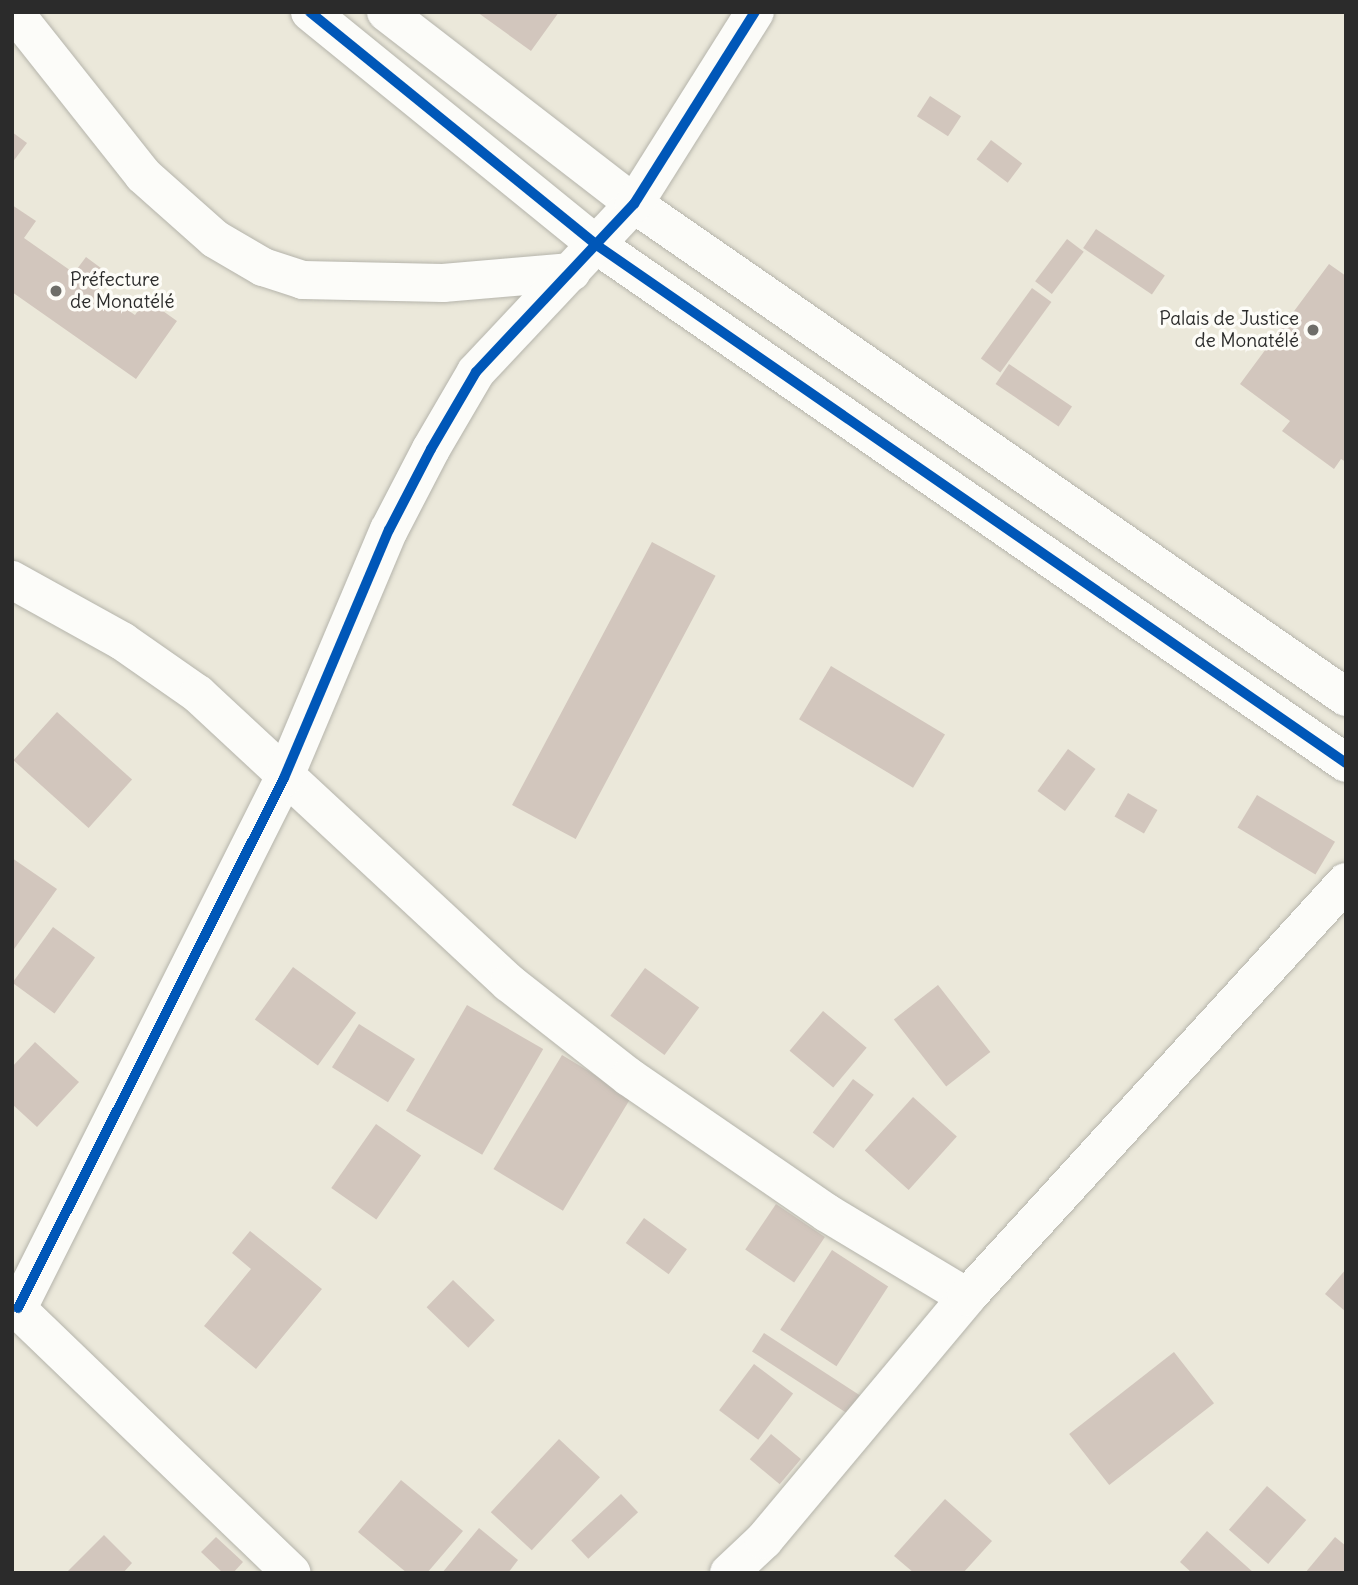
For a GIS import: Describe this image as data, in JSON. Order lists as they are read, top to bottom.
{
  "places": ["Préfecture de Monatélé", "Palais de Justice de Monatélé"]
}
